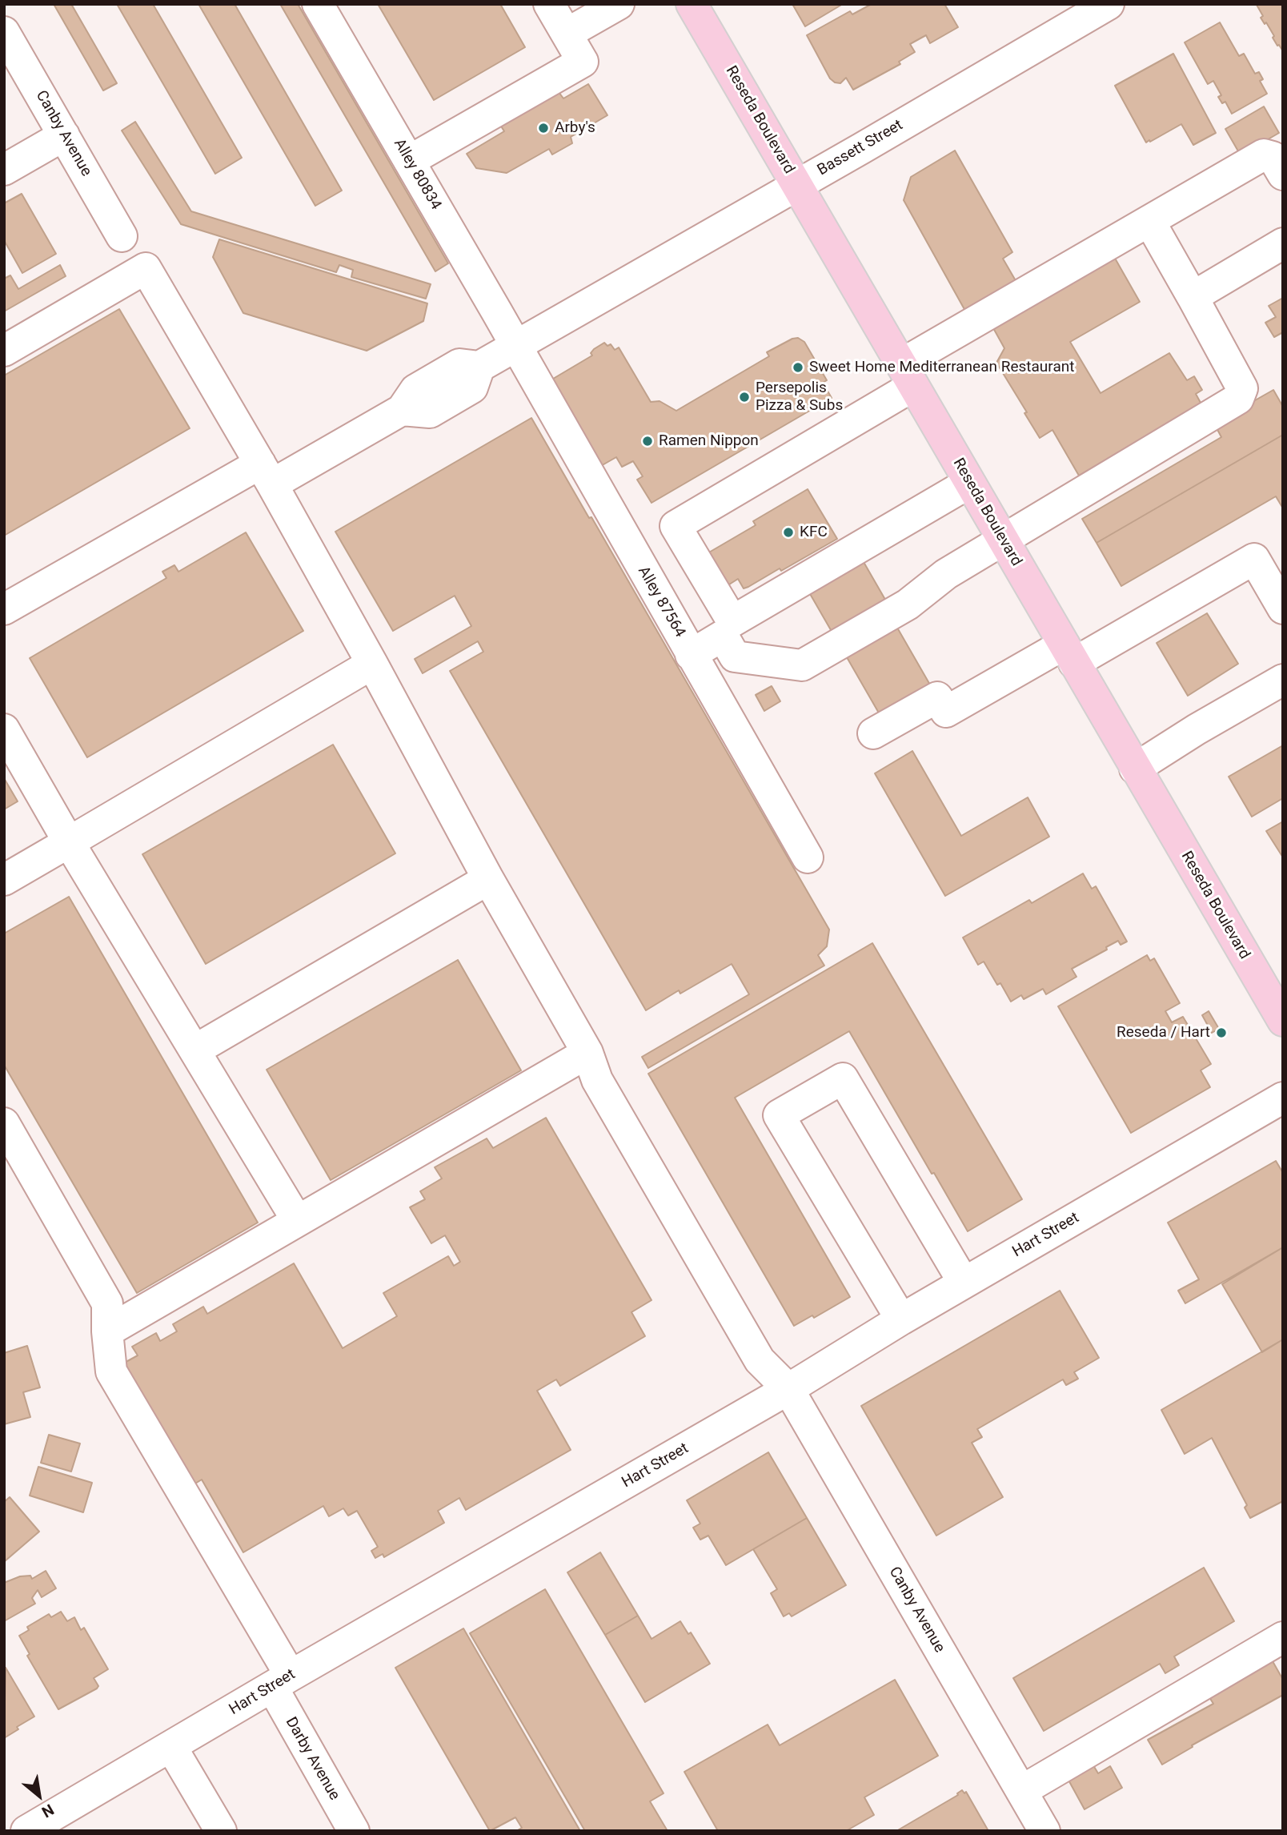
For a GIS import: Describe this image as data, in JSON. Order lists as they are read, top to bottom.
{
  "streets": {
    "main road": ["Reseda Boulevard"],
    "street": [
      "Canby Avenue",
      "Bassett Street",
      "Alley 80834",
      "Alley 87564",
      "Hart Street",
      "Darby Avenue"
    ]
  },
  "crossings": [
    ["Reseda Boulevard", "Bassett Street"],
    ["Canby Avenue", "Hart Street"],
    ["Bassett Street", "Alley 80834"],
    ["Bassett Street", "Alley 87564"],
    ["Alley 80834", "Alley 87564"],
    ["Hart Street", "Darby Avenue"]
  ],
  "places": [
    "Arby's",
    "Sweet Home Mediterranean Restaurant",
    "Persepolis Pizza & Subs",
    "Ramen Nippon",
    "KFC",
    "Reseda / Hart"
  ],
  "north": "bottom right"
}
